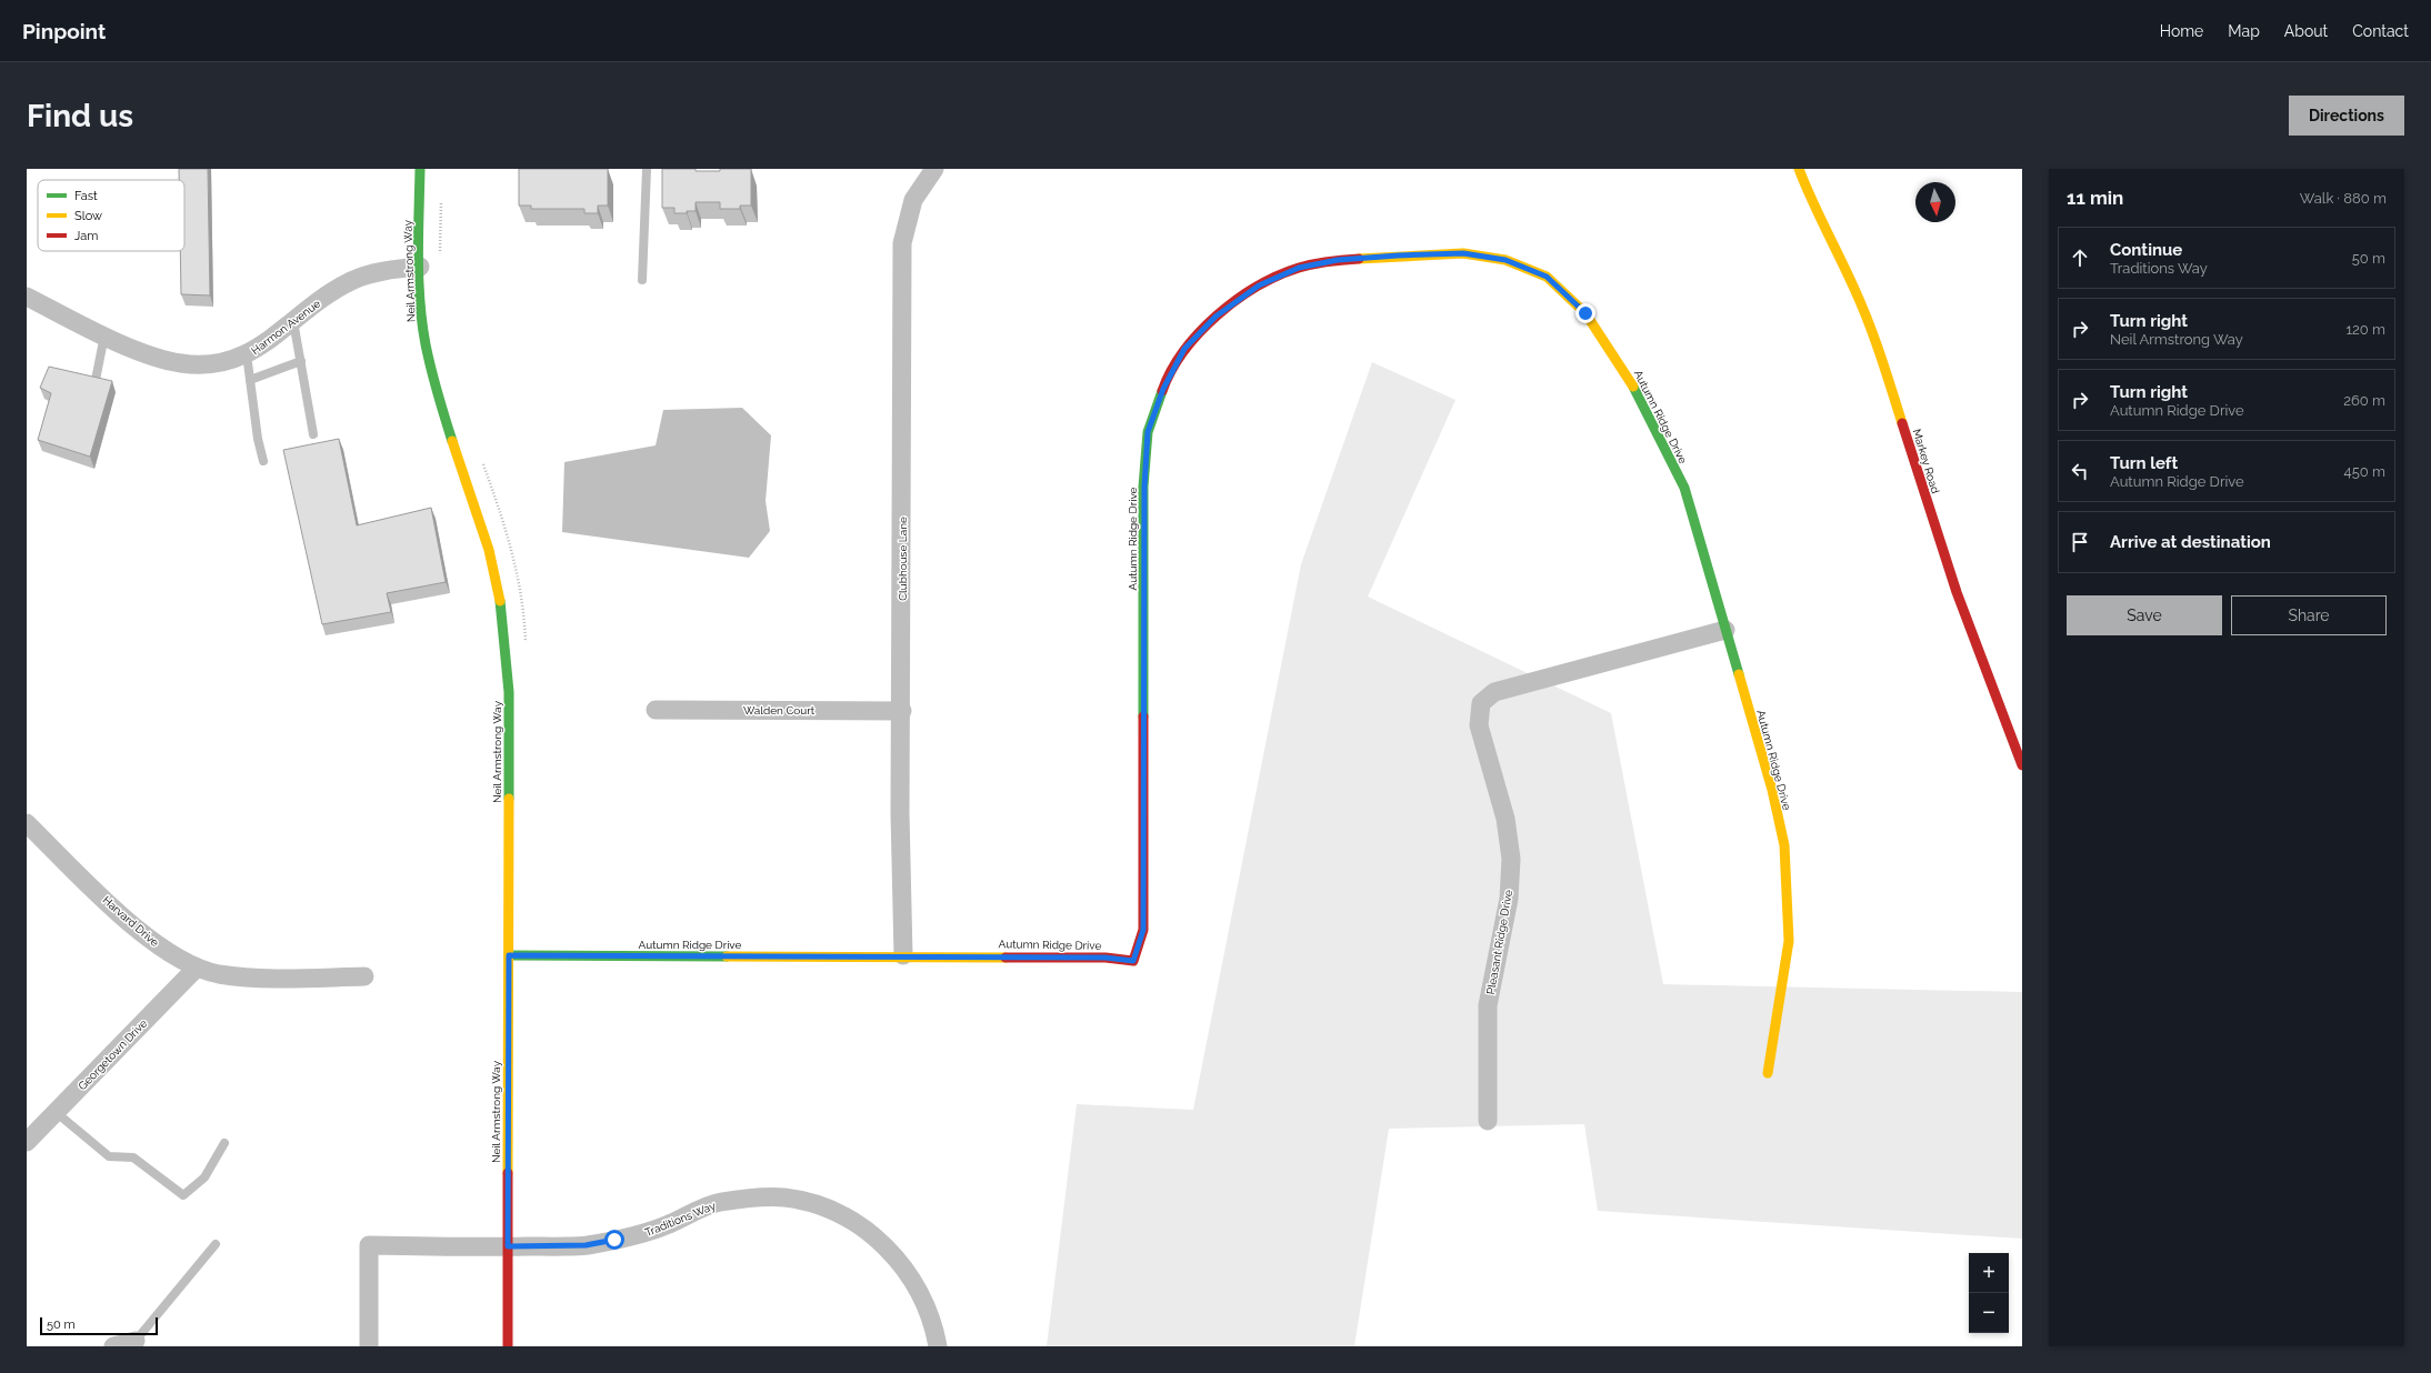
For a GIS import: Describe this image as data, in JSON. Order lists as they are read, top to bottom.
{
  "streets": {
    "street": [
      "Neil Armstrong Way",
      "Harmon Avenue",
      "Autumn Ridge Drive",
      "Markey Road",
      "Clubhouse Lane",
      "Walden Court",
      "Harvard Drive",
      "Pleasant Ridge Drive",
      "Georgetown Drive",
      "Traditions Way"
    ]
  },
  "crossings": [
    ["Neil Armstrong Way", "Harmon Avenue"],
    ["Neil Armstrong Way", "Autumn Ridge Drive"],
    ["Neil Armstrong Way", "Traditions Way"],
    ["Autumn Ridge Drive", "Clubhouse Lane"],
    ["Autumn Ridge Drive", "Pleasant Ridge Drive"],
    ["Clubhouse Lane", "Walden Court"],
    ["Harvard Drive", "Georgetown Drive"]
  ],
  "legend": ["Fast", "Slow", "Jam"],
  "scale_bar": "50 m",
  "north": "bottom",
  "page": {
    "header": "Pinpoint",
    "nav": [
      "Home",
      "Map",
      "About",
      "Contact"
    ],
    "buttons": [
      "Directions",
      ["Save", "Share"]
    ],
    "title": "Find us",
    "heading": ["11 min", "Walk · 880 m"],
    "list": [
      ["Continue", "Traditions Way", "50 m"],
      ["Turn right", "Neil Armstrong Way", "120 m"],
      ["Turn right", "Autumn Ridge Drive", "260 m"],
      ["Turn left", "Autumn Ridge Drive", "450 m"],
      "Arrive at destination"
    ],
    "map_buttons": ["+", "−"],
    "scale": "50 m"
  }
}
